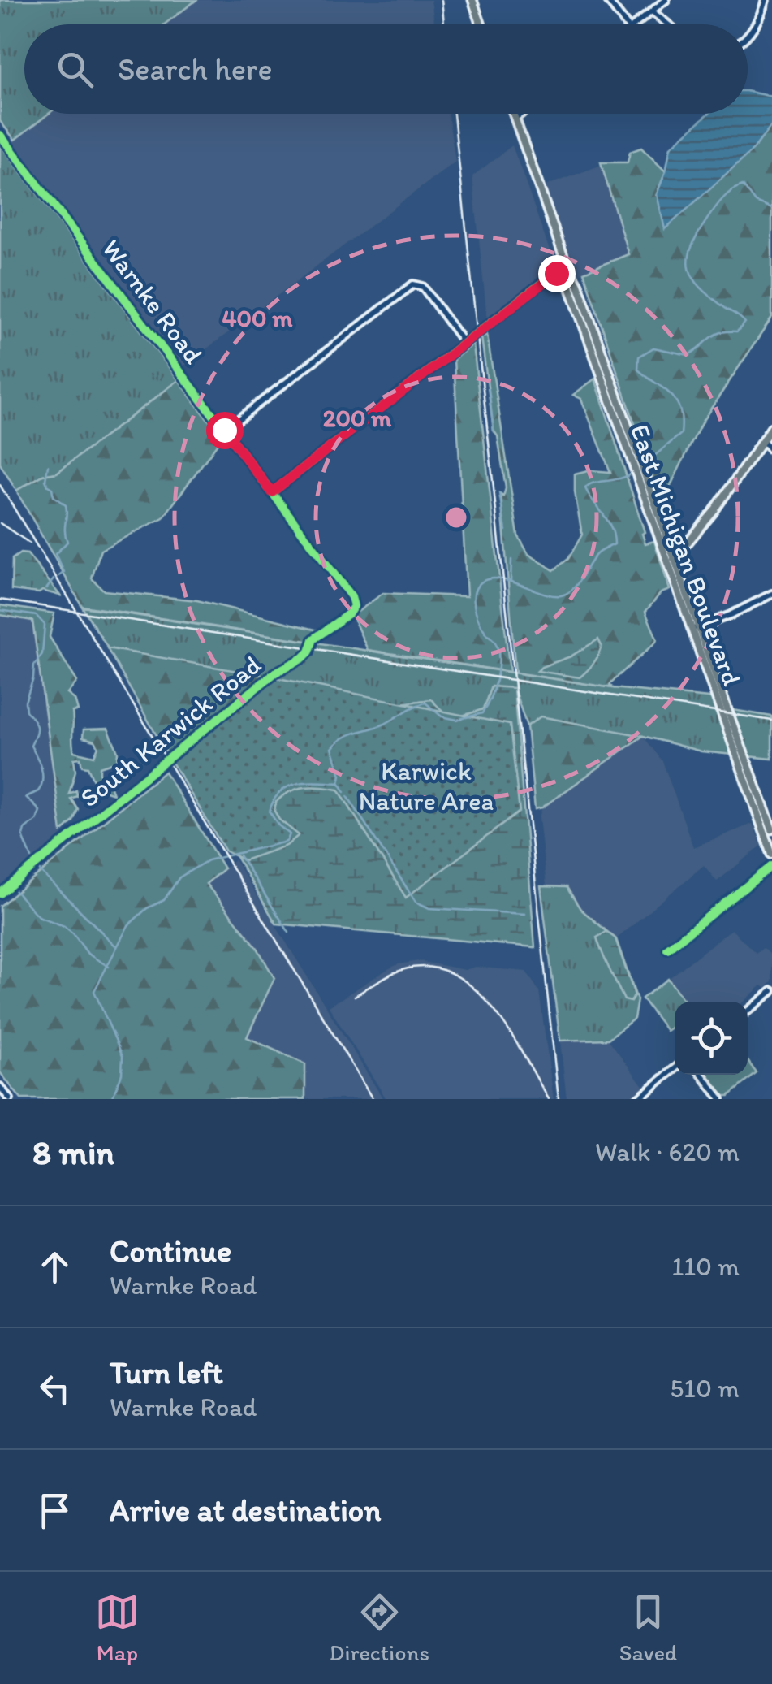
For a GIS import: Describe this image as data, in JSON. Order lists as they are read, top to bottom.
{
  "streets": {
    "main road": ["East Michigan Boulevard"],
    "street": ["Warnke Road", "South Karwick Road"]
  },
  "crossings": [
    ["Warnke Road", "South Karwick Road"]
  ],
  "parks": ["Karwick Nature Area"],
  "page": {
    "search": "Search here",
    "heading": ["8 min", "Walk · 620 m"],
    "list": [
      ["Continue", "Warnke Road", "110 m"],
      ["Turn left", "Warnke Road", "510 m"],
      "Arrive at destination"
    ],
    "nav": ["Map", "Directions", "Saved"]
  },
  "rings": ["400 m", "200 m"]
}
